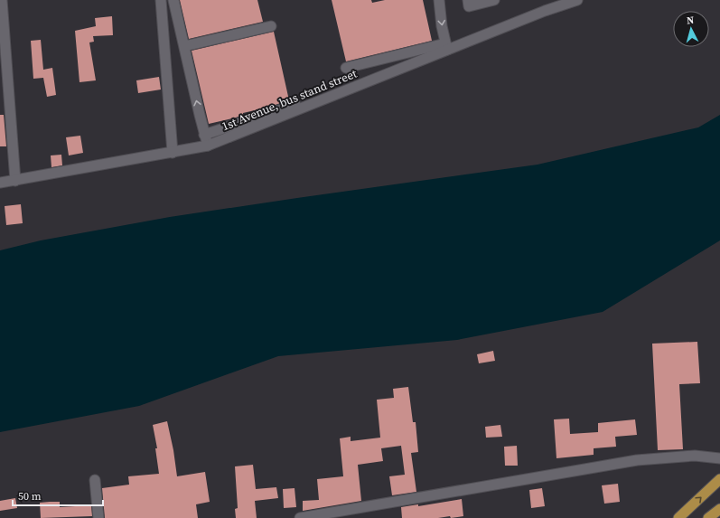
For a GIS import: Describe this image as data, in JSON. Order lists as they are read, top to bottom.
{
  "streets": {
    "street": ["1st Avenue, bus stand street"]
  },
  "scale_bar": "50 m",
  "north": "top"
}
